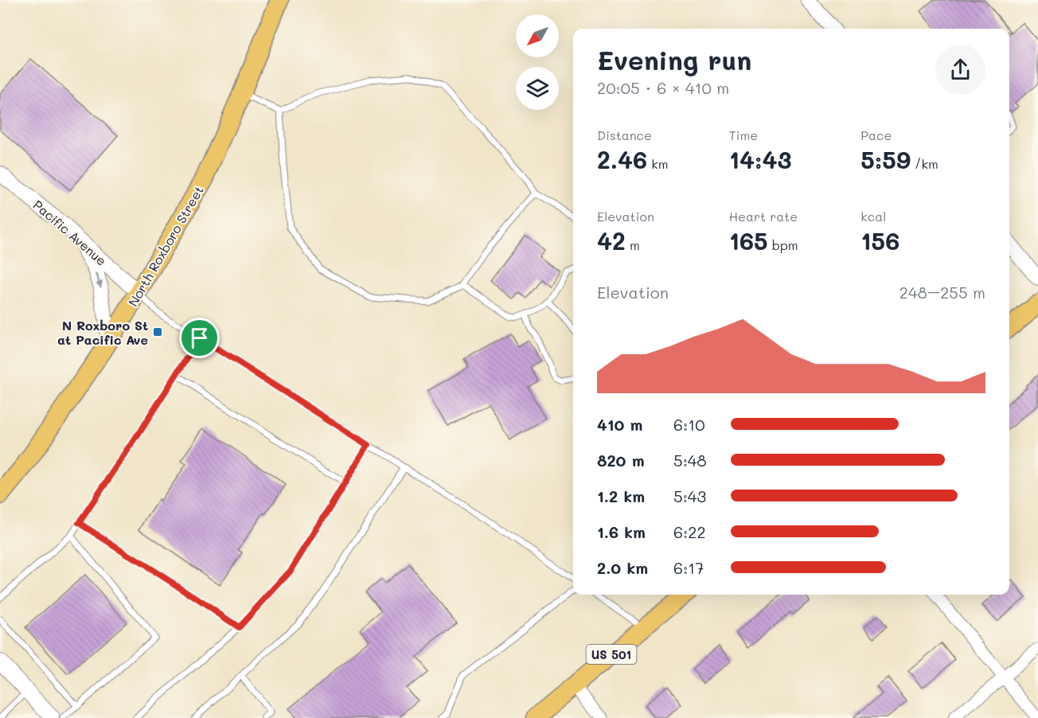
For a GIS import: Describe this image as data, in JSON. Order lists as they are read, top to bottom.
{
  "streets": {
    "main road": ["North Roxboro Street", "US 501"],
    "street": ["Pacific Avenue"]
  },
  "crossings": [
    ["Pacific Avenue", "North Roxboro Street"]
  ],
  "places": {
    "transit": ["N Roxboro St at Pacific Ave"]
  },
  "north": "bottom left",
  "page": {
    "heading": ["Evening run", "20:05 · 6 × 410 m"],
    "stats": [
      ["Distance", "2.46 km"],
      ["Time", "14:43"],
      ["Pace", "5:59 /km"],
      ["Elevation", "42 m"],
      ["Heart rate", "165 bpm"],
      ["kcal", "156"]
    ],
    "chart": ["Elevation", "248–255 m"],
    "list": [
      {
        "name": "410 m",
        "note": "6:10"
      },
      {
        "name": "820 m",
        "note": "5:48"
      },
      {
        "name": "1.2 km",
        "note": "5:43"
      },
      {
        "name": "1.6 km",
        "note": "6:22"
      },
      {
        "name": "2.0 km",
        "note": "6:17"
      }
    ]
  }
}
